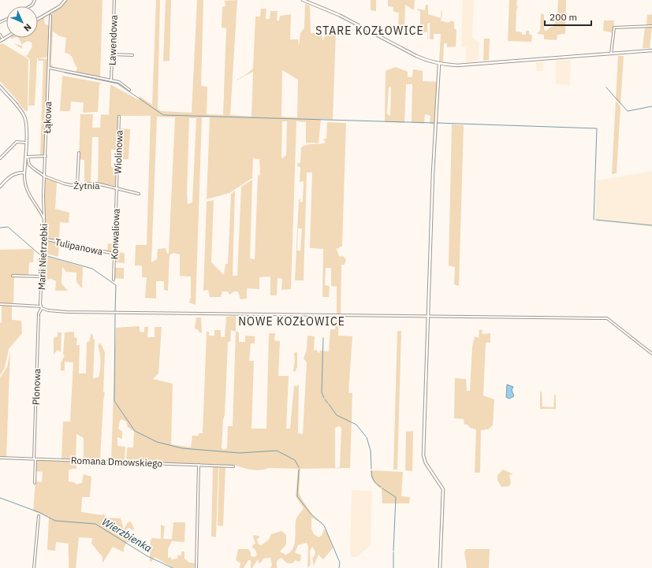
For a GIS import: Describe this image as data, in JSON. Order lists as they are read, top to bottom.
{
  "streets": {
    "street": [
      "Lawendowa",
      "Łąkowa",
      "Wiolinowa",
      "Żytnia",
      "Konwaliowa",
      "Tulipanowa",
      "Marii Nietrzebki",
      "Plonowa",
      "Romana Dmowskiego"
    ]
  },
  "crossings": [
    ["Łąkowa", "Żytnia"],
    ["Łąkowa", "Marii Nietrzebki"],
    ["Wiolinowa", "Żytnia"],
    ["Wiolinowa", "Konwaliowa"],
    ["Żytnia", "Konwaliowa"],
    ["Żytnia", "Marii Nietrzebki"],
    ["Konwaliowa", "Tulipanowa"],
    ["Tulipanowa", "Marii Nietrzebki"],
    ["Marii Nietrzebki", "Plonowa"],
    ["Plonowa", "Romana Dmowskiego"]
  ],
  "districts": ["STARE KOZŁOWICE", "NOWE KOZŁOWICE"],
  "water": ["Wierzbienka"],
  "scale_bar": "200 m",
  "north": "bottom right"
}
